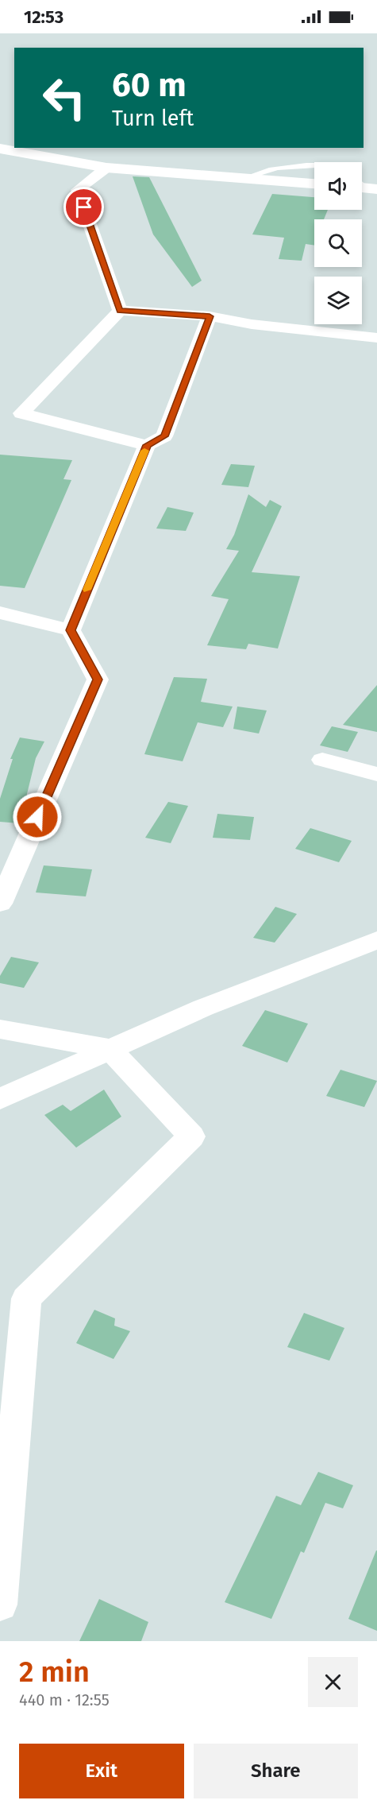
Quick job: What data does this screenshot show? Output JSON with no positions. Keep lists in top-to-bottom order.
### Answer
{
  "page": {
    "status": "12:53",
    "turn": ["60 m", "Turn left"],
    "heading": ["2 min", "440 m · 12:55"],
    "buttons": ["Exit", "Share"]
  }
}
